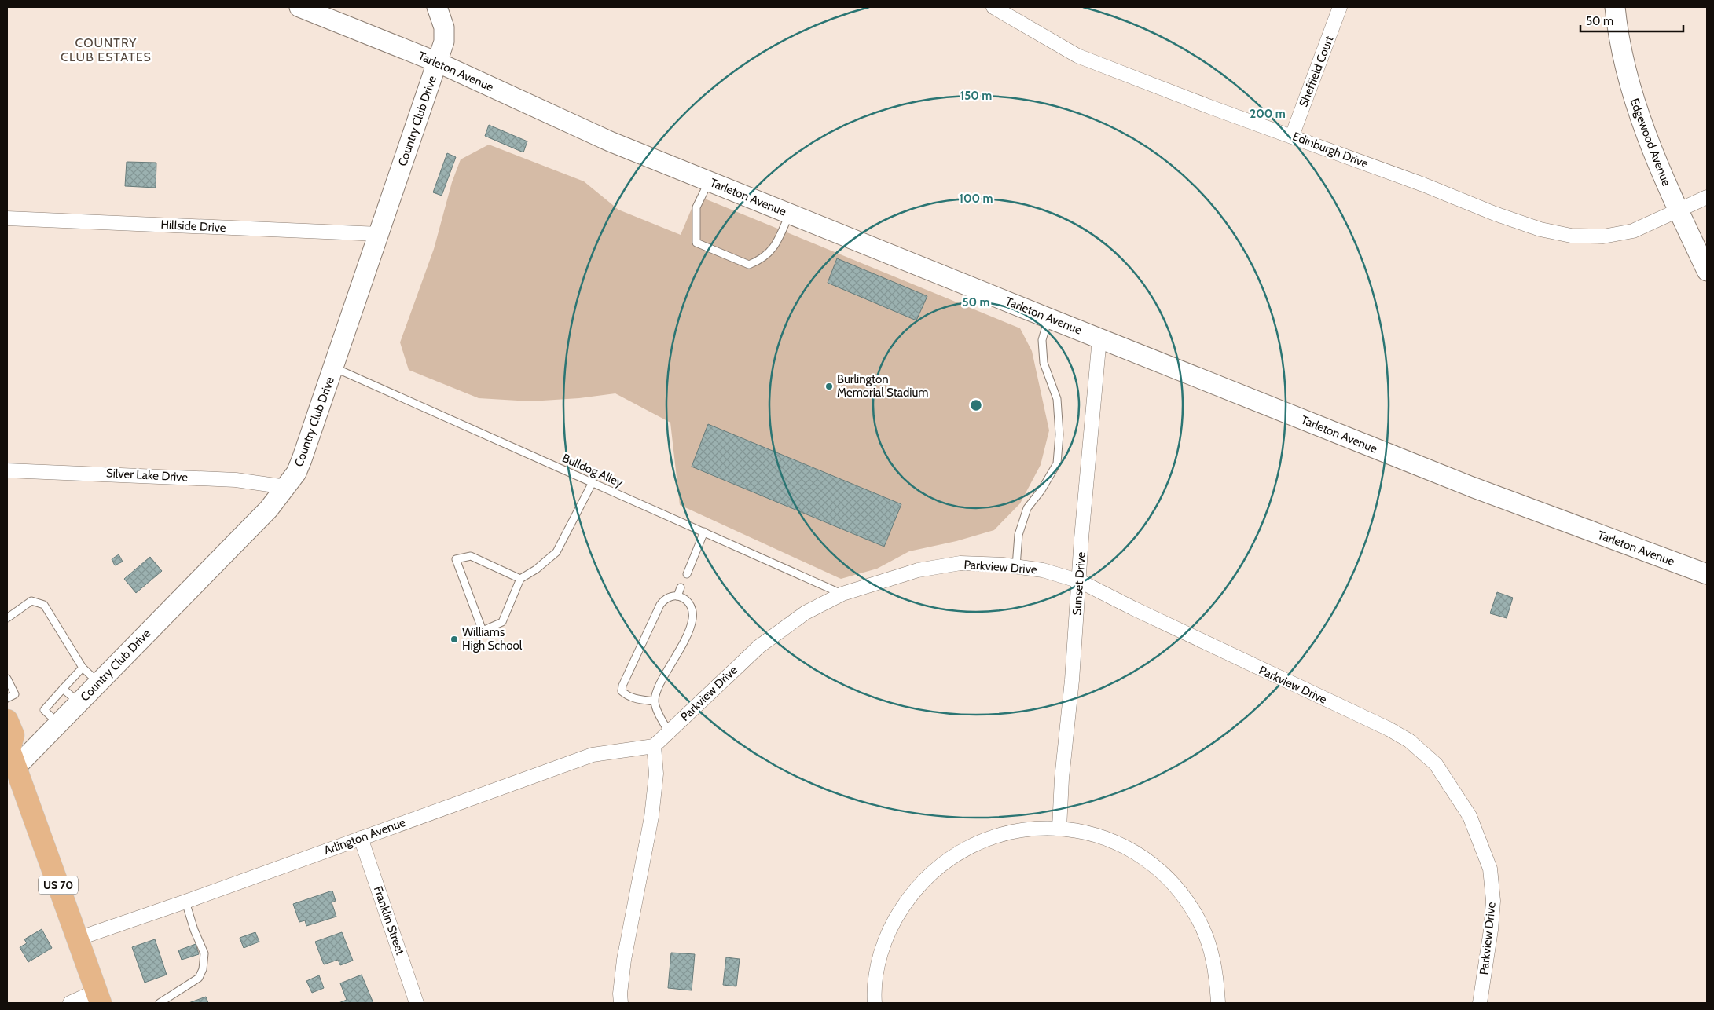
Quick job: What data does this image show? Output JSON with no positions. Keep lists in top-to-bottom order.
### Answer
{
  "streets": {
    "main road": ["US 70"],
    "street": [
      "Tarleton Avenue",
      "Sheffield Court",
      "Country Club Drive",
      "Edgewood Avenue",
      "Edinburgh Drive",
      "Hillside Drive",
      "Silver Lake Drive",
      "Parkview Drive",
      "Sunset Drive",
      "Arlington Avenue",
      "Franklin Street"
    ],
    "lane": ["Bulldog Alley"]
  },
  "crossings": [
    ["Tarleton Avenue", "Country Club Drive"],
    ["Tarleton Avenue", "Sunset Drive"],
    ["Sheffield Court", "Edinburgh Drive"],
    ["Country Club Drive", "Hillside Drive"],
    ["Country Club Drive", "Bulldog Alley"],
    ["Country Club Drive", "Silver Lake Drive"],
    ["Country Club Drive", "US 70"],
    ["Edgewood Avenue", "Edinburgh Drive"],
    ["Bulldog Alley", "Parkview Drive"],
    ["Parkview Drive", "Sunset Drive"],
    ["Parkview Drive", "Arlington Avenue"],
    ["Arlington Avenue", "US 70"],
    ["Arlington Avenue", "Franklin Street"]
  ],
  "districts": ["COUNTRY CLUB ESTATES"],
  "places": ["Burlington Memorial Stadium", "Williams High School"],
  "scale_bar": "50 m",
  "rings": [
    "150 m",
    "200 m",
    "100 m",
    "50 m"
  ]
}
